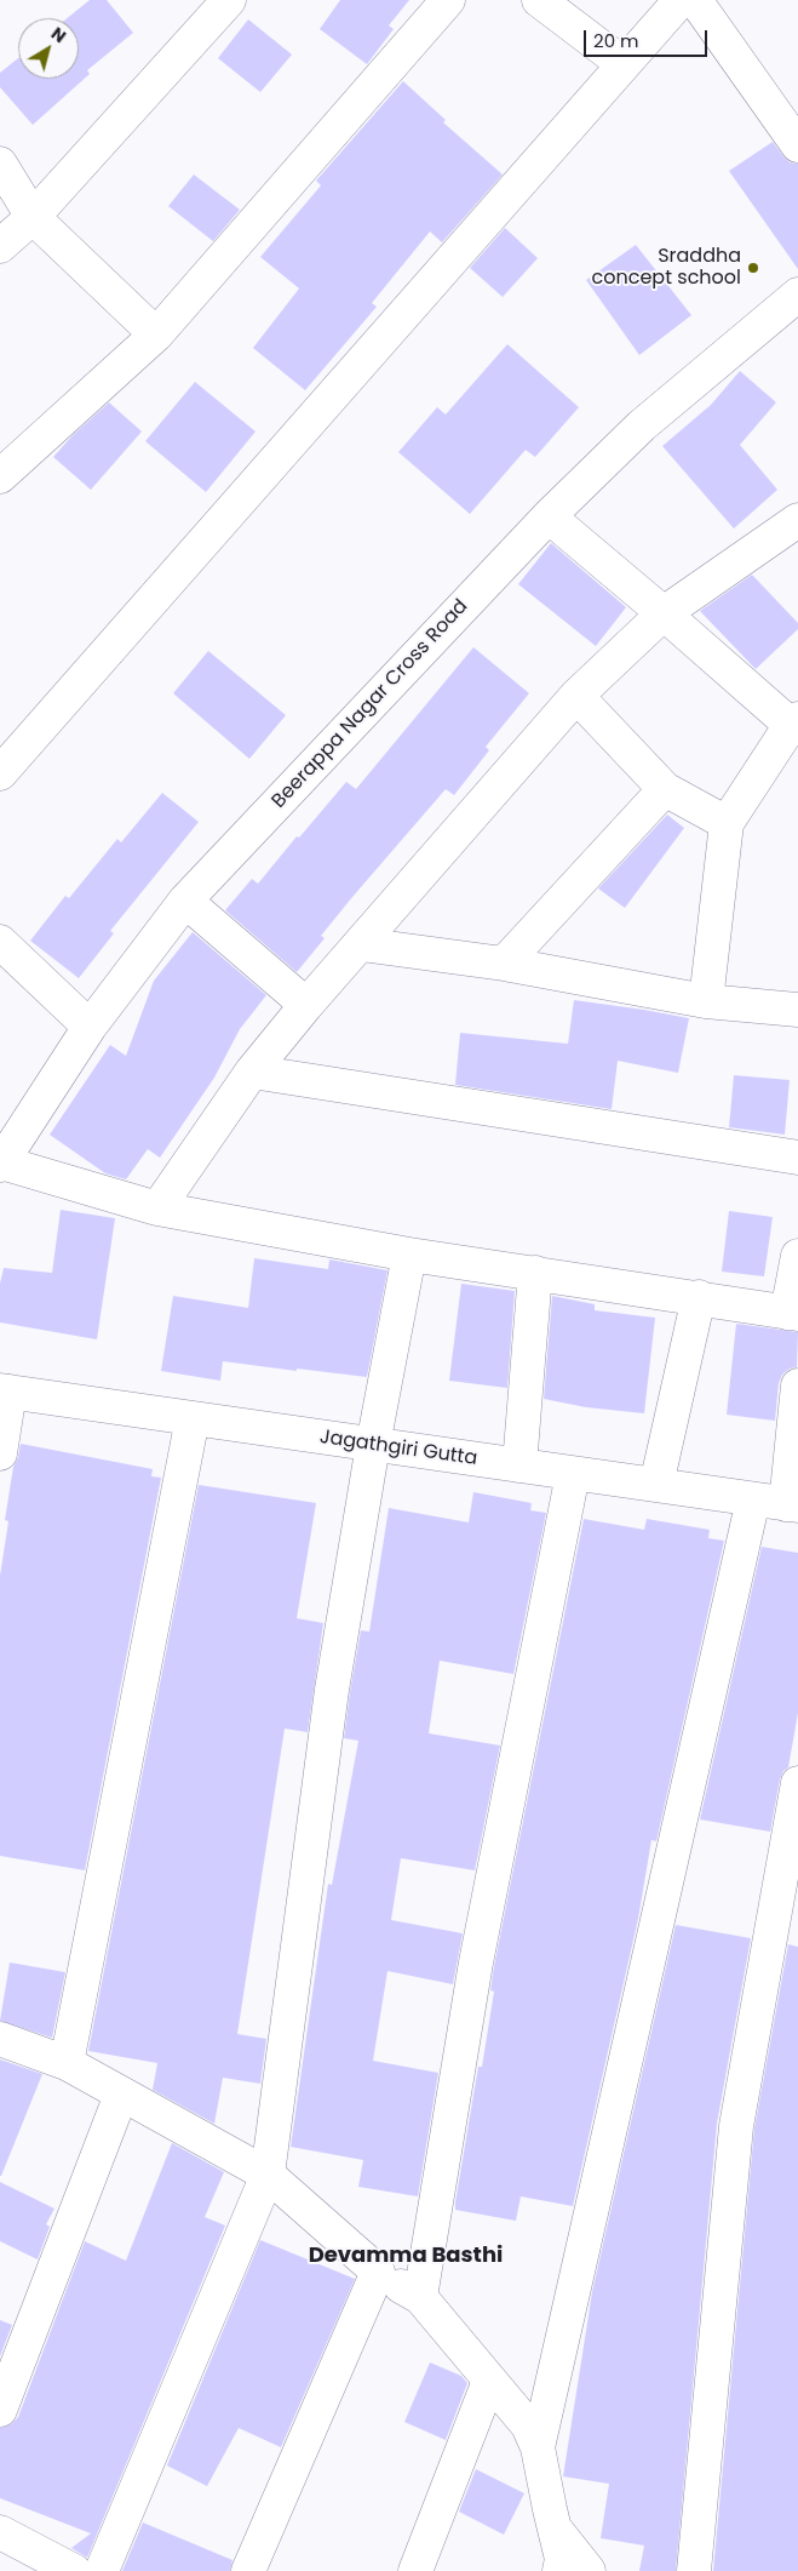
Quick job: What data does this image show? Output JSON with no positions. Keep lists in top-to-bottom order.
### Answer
{
  "streets": {
    "street": ["Beerappa Nagar Cross Road", "Jagathgiri Gutta"]
  },
  "districts": ["Devamma Basthi"],
  "places": ["Sraddha concept school"],
  "scale_bar": "20 m",
  "north": "top right"
}
